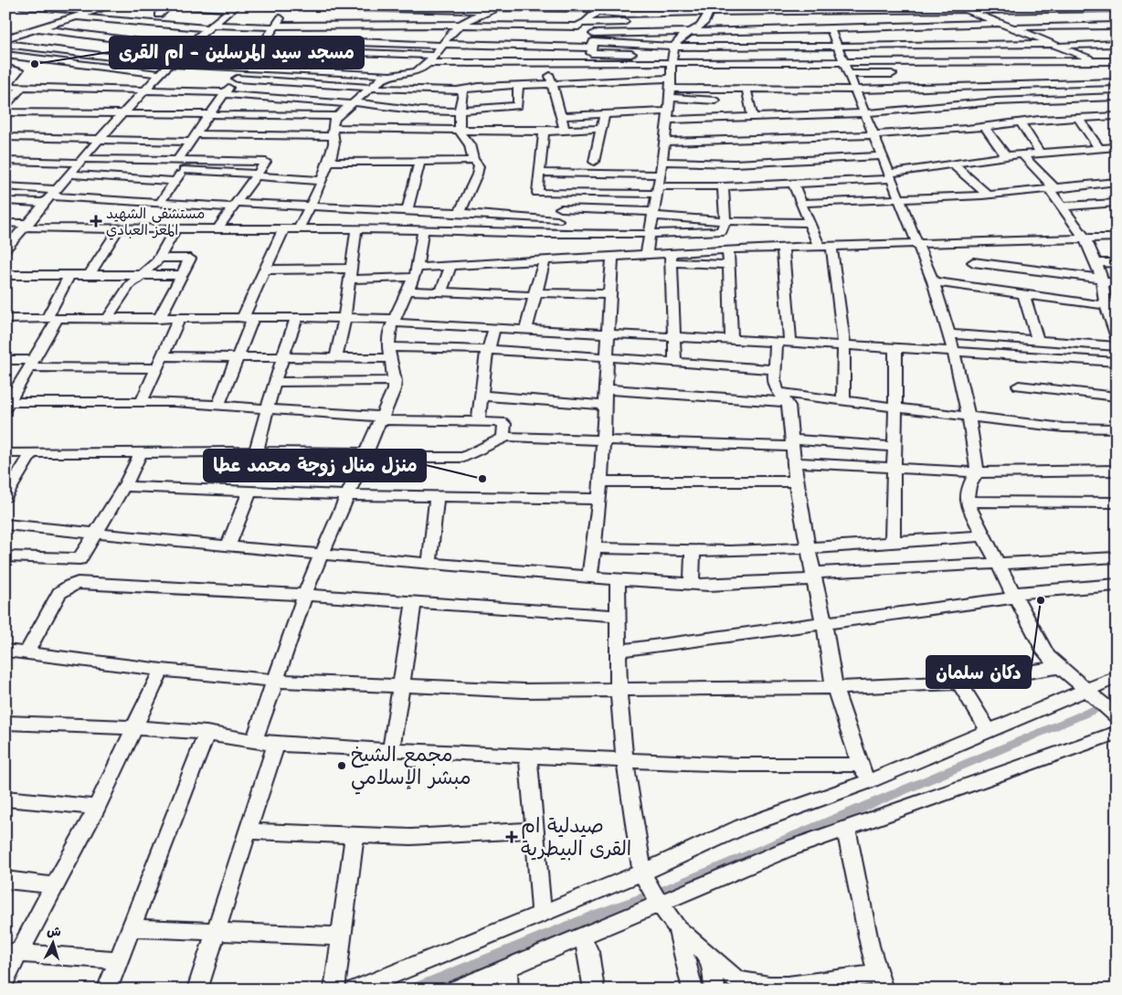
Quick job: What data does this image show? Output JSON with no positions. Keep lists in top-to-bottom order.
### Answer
{
  "places": {
    "other": [
      "مسجد سيد المرسلين - ام القرى",
      "منزل منال زوجة محمد عطا",
      "دكان سلمان",
      "مجمع الشيخ مبشر الإسلامي"
    ],
    "health": ["مستشفى الشهيد المعز العبادي", "صيدلية ام القرى البيطرية"]
  },
  "north": "top"
}
